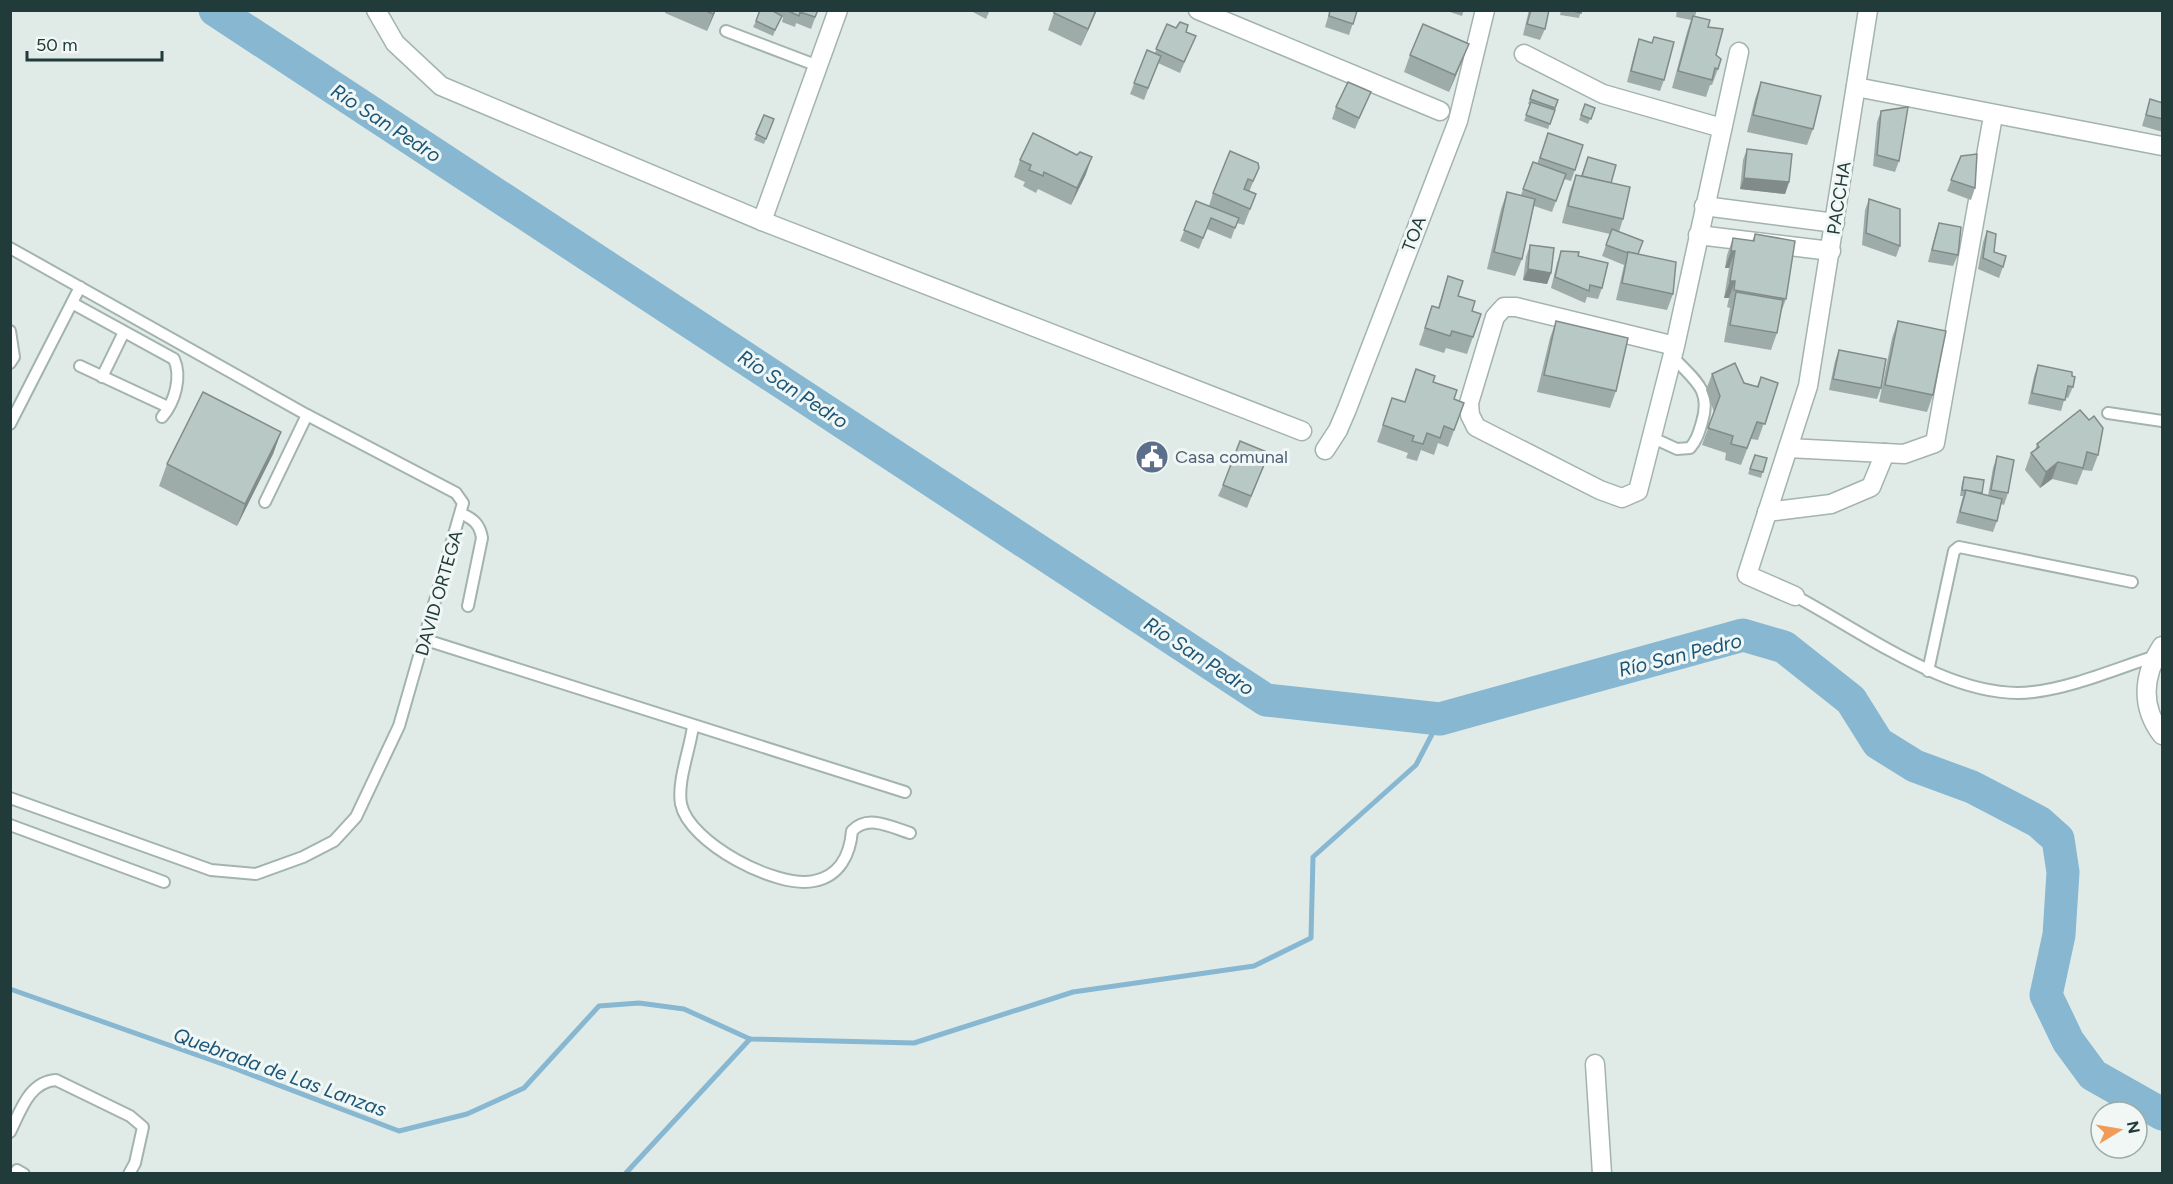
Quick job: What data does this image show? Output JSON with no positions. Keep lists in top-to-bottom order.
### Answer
{
  "streets": {
    "street": ["PACCHA", "TOA"],
    "lane": ["DAVID ORTEGA"]
  },
  "water": ["Río San Pedro", "Quebrada de Las Lanzas"],
  "places": {
    "public building": ["Casa comunal"]
  },
  "scale_bar": "50 m",
  "north": "right"
}
